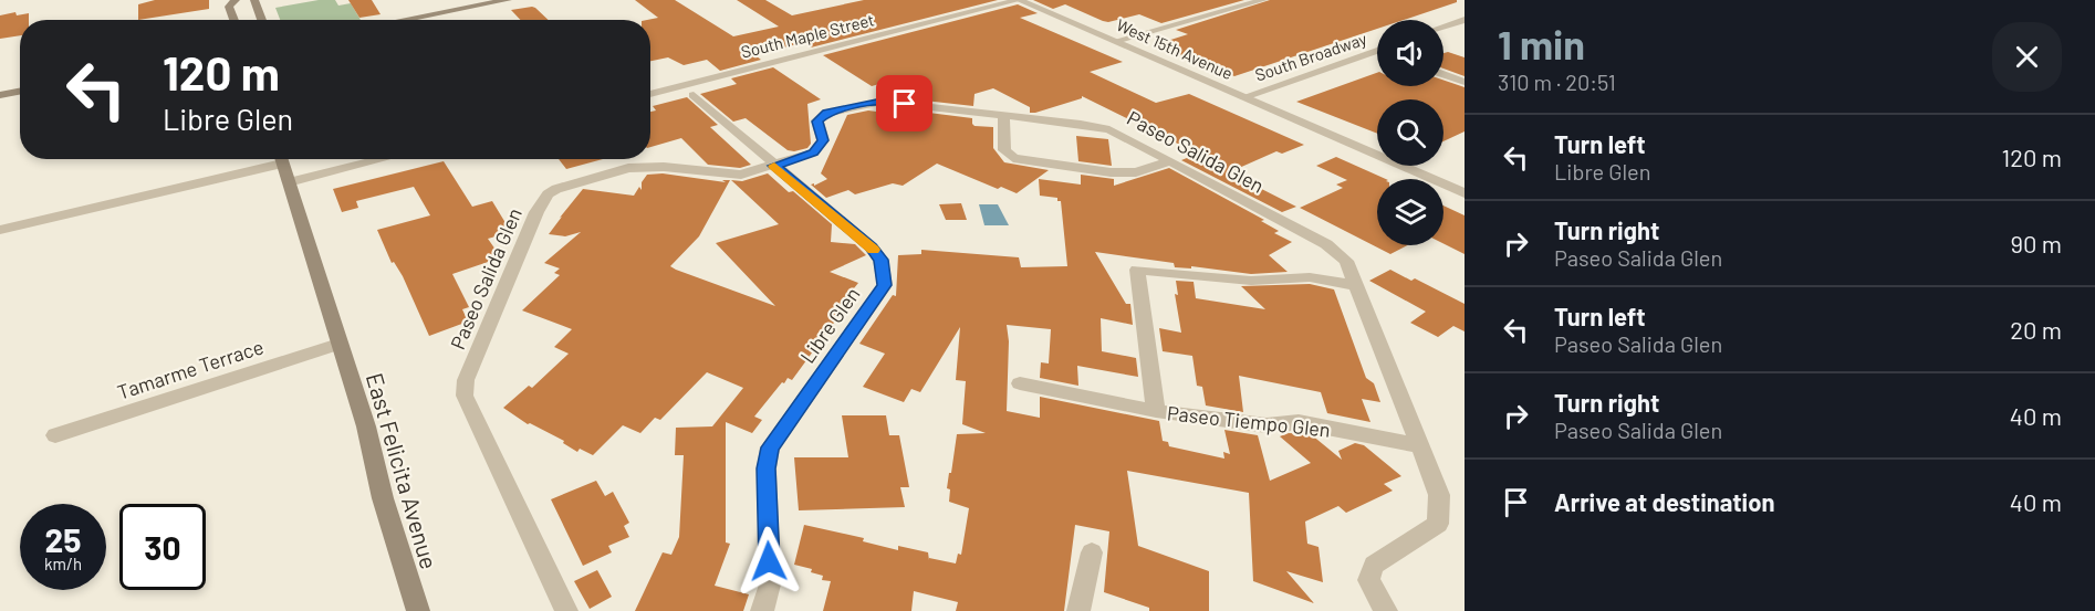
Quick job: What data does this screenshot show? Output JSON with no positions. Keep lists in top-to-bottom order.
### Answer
{
  "streets": {
    "main road": ["East Felicita Avenue"],
    "street": [
      "South Maple Street",
      "West 15th Avenue",
      "South Broadway",
      "Paseo Salida Glen",
      "Libre Glen",
      "Tamarme Terrace",
      "Paseo Tiempo Glen"
    ]
  },
  "crossings": [
    ["South Maple Street", "West 15th Avenue"],
    ["West 15th Avenue", "South Broadway"],
    ["Paseo Salida Glen", "Libre Glen"],
    ["Paseo Salida Glen", "Paseo Tiempo Glen"],
    ["Tamarme Terrace", "East Felicita Avenue"]
  ],
  "page": {
    "heading": ["1 min", "310 m · 20:51"],
    "turn": ["120 m", "Libre Glen"],
    "list": [
      {
        "name": "Turn left",
        "note": "Libre Glen",
        "value": "120 m"
      },
      {
        "name": "Turn right",
        "note": "Paseo Salida Glen",
        "value": "90 m"
      },
      {
        "name": "Turn left",
        "note": "Paseo Salida Glen",
        "value": "20 m"
      },
      {
        "name": "Turn right",
        "note": "Paseo Salida Glen",
        "value": "40 m"
      },
      {
        "name": "Arrive at destination",
        "value": "40 m"
      }
    ],
    "speed": "25 km/h",
    "limit": "30"
  }
}
